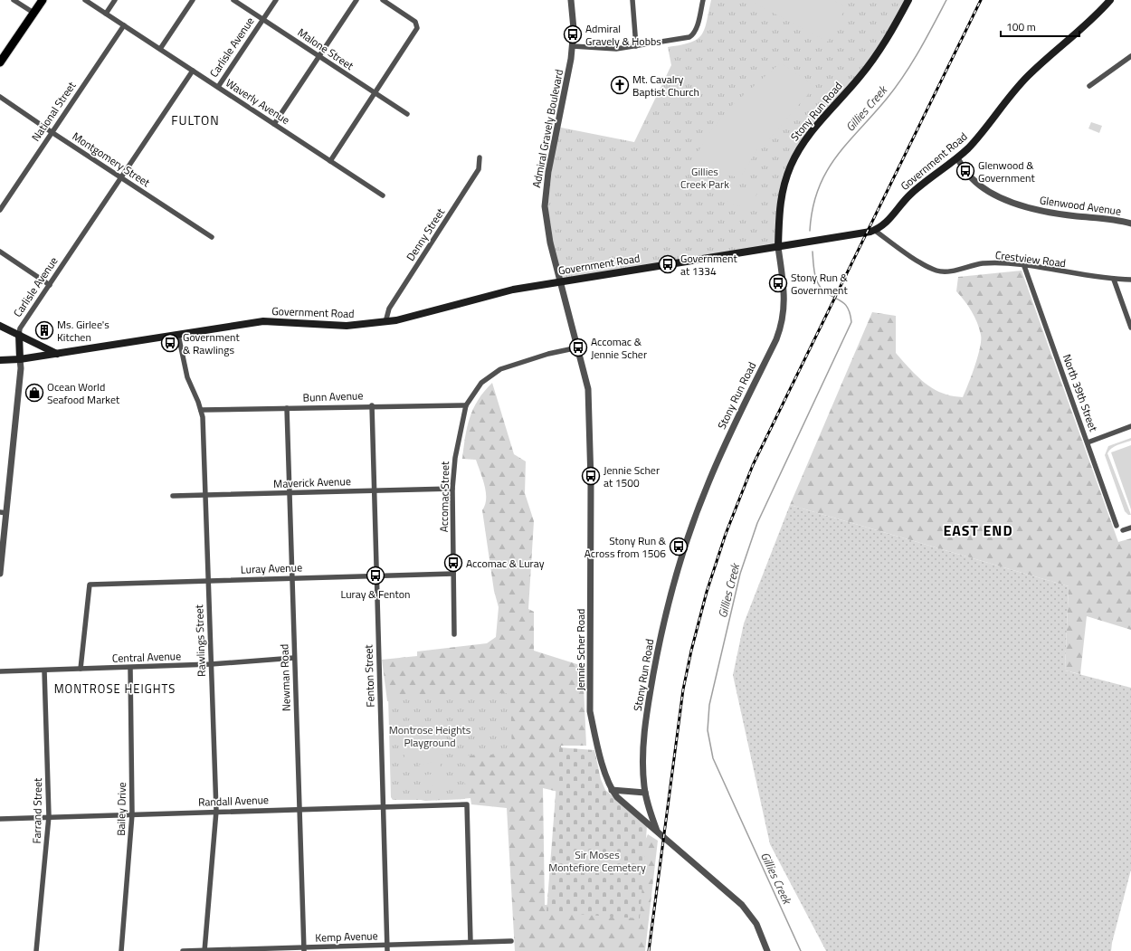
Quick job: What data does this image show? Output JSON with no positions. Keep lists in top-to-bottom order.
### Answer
{
  "streets": {
    "main road": ["Carlisle Avenue", "Stony Run Road", "Government Road"],
    "street": [
      "Malone Street",
      "Waverly Avenue",
      "National Street",
      "Admiral Gravely Boulevard",
      "Montgomery Street",
      "Glenwood Avenue",
      "Denny Street",
      "Crestview Road",
      "North 39th Street",
      "Bunn Avenue",
      "Maverick Avenue",
      "Accomac Street",
      "Luray Avenue",
      "Rawlings Street",
      "Jennie Scher Road",
      "Central Avenue",
      "Fenton Street",
      "Newman Road",
      "Randall Avenue",
      "Bailey Drive",
      "Farrand Street",
      "Kemp Avenue"
    ]
  },
  "crossings": [
    ["Carlisle Avenue", "Malone Street"],
    ["Carlisle Avenue", "Waverly Avenue"],
    ["Carlisle Avenue", "Montgomery Street"],
    ["Carlisle Avenue", "Government Road"],
    ["Waverly Avenue", "National Street"],
    ["National Street", "Montgomery Street"],
    ["Stony Run Road", "Government Road"],
    ["Stony Run Road", "Jennie Scher Road"],
    ["Admiral Gravely Boulevard", "Government Road"],
    ["Admiral Gravely Boulevard", "Jennie Scher Road"],
    ["Government Road", "Glenwood Avenue"],
    ["Government Road", "Denny Street"],
    ["Government Road", "Crestview Road"],
    ["Government Road", "Rawlings Street"],
    ["Government Road", "Jennie Scher Road"],
    ["Crestview Road", "North 39th Street"],
    ["Bunn Avenue", "Accomac Street"],
    ["Bunn Avenue", "Rawlings Street"],
    ["Bunn Avenue", "Fenton Street"],
    ["Bunn Avenue", "Newman Road"],
    ["Maverick Avenue", "Accomac Street"],
    ["Maverick Avenue", "Rawlings Street"],
    ["Maverick Avenue", "Fenton Street"],
    ["Maverick Avenue", "Newman Road"],
    ["Accomac Street", "Luray Avenue"],
    ["Accomac Street", "Jennie Scher Road"],
    ["Luray Avenue", "Rawlings Street"],
    ["Luray Avenue", "Central Avenue"],
    ["Luray Avenue", "Fenton Street"],
    ["Luray Avenue", "Newman Road"],
    ["Rawlings Street", "Central Avenue"],
    ["Rawlings Street", "Randall Avenue"],
    ["Rawlings Street", "Kemp Avenue"],
    ["Central Avenue", "Newman Road"],
    ["Central Avenue", "Bailey Drive"],
    ["Central Avenue", "Farrand Street"],
    ["Fenton Street", "Randall Avenue"],
    ["Fenton Street", "Kemp Avenue"],
    ["Newman Road", "Randall Avenue"],
    ["Newman Road", "Kemp Avenue"],
    ["Randall Avenue", "Bailey Drive"],
    ["Randall Avenue", "Farrand Street"],
    ["Randall Avenue", "Kemp Avenue"]
  ],
  "districts": ["FULTON", "EAST END", "MONTROSE HEIGHTS"],
  "water": ["Gillies Creek"],
  "parks": ["Gillies Creek Park", "Montrose Heights Playground", "Sir Moses Montefiore Cemetery"],
  "places": {
    "bus stop": [
      "Admiral Gravely & Hobbs",
      "Glenwood & Government",
      "Government at 1334",
      "Stony Run & Government",
      "Government & Rawlings",
      "Accomac & Jennie Scher",
      "Jennie Scher at 1500",
      "Stony Run & Across from 1506",
      "Accomac & Luray",
      "Luray & Fenton"
    ],
    "church": ["Mt. Cavalry Baptist Church"],
    "building": ["Ms. Girlee's Kitchen"],
    "shop": ["Ocean World Seafood Market"]
  },
  "scale_bar": "100 m"
}
